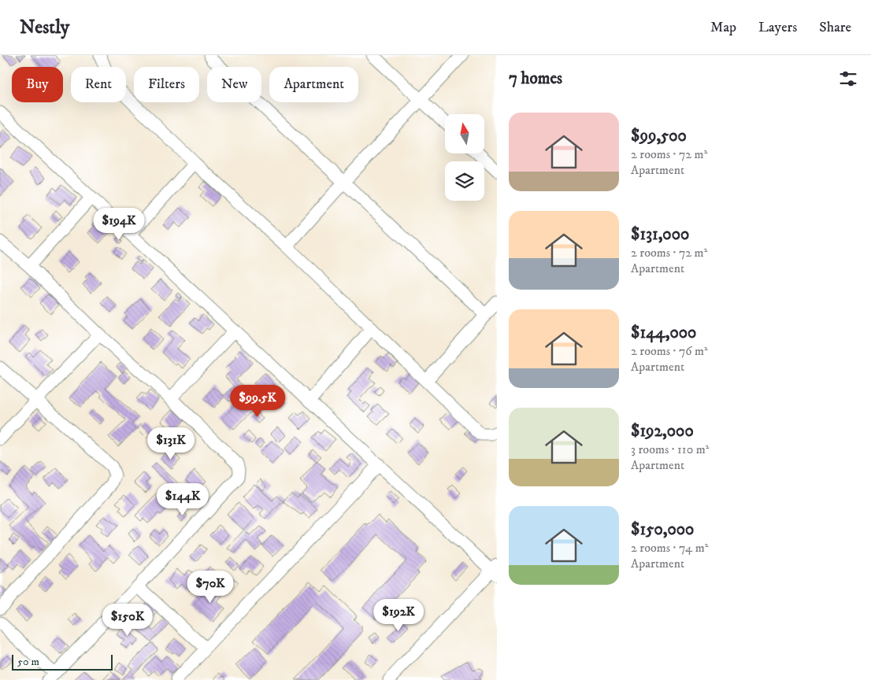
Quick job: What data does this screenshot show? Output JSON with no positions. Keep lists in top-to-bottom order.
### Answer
{
  "scale_bar": "50 m",
  "north": "top",
  "page": {
    "header": "Nestly",
    "nav": ["Map", "Layers", "Share"],
    "heading": "7 homes",
    "chip": [
      "Buy",
      "Rent",
      "Filters",
      "New",
      "Apartment"
    ],
    "list": [
      {
        "name": "$99,500",
        "note": "2 rooms · 72 m² · Apartment"
      },
      {
        "name": "$131,000",
        "note": "2 rooms · 72 m² · Apartment"
      },
      {
        "name": "$144,000",
        "note": "2 rooms · 76 m² · Apartment"
      },
      {
        "name": "$192,000",
        "note": "3 rooms · 110 m² · Apartment"
      },
      {
        "name": "$150,000",
        "note": "2 rooms · 74 m² · Apartment"
      }
    ],
    "price": [
      "$194K",
      "$99.5K",
      "$131K",
      "$144K",
      "$70K",
      "$192K",
      "$150K"
    ],
    "scale": "50 m"
  }
}
